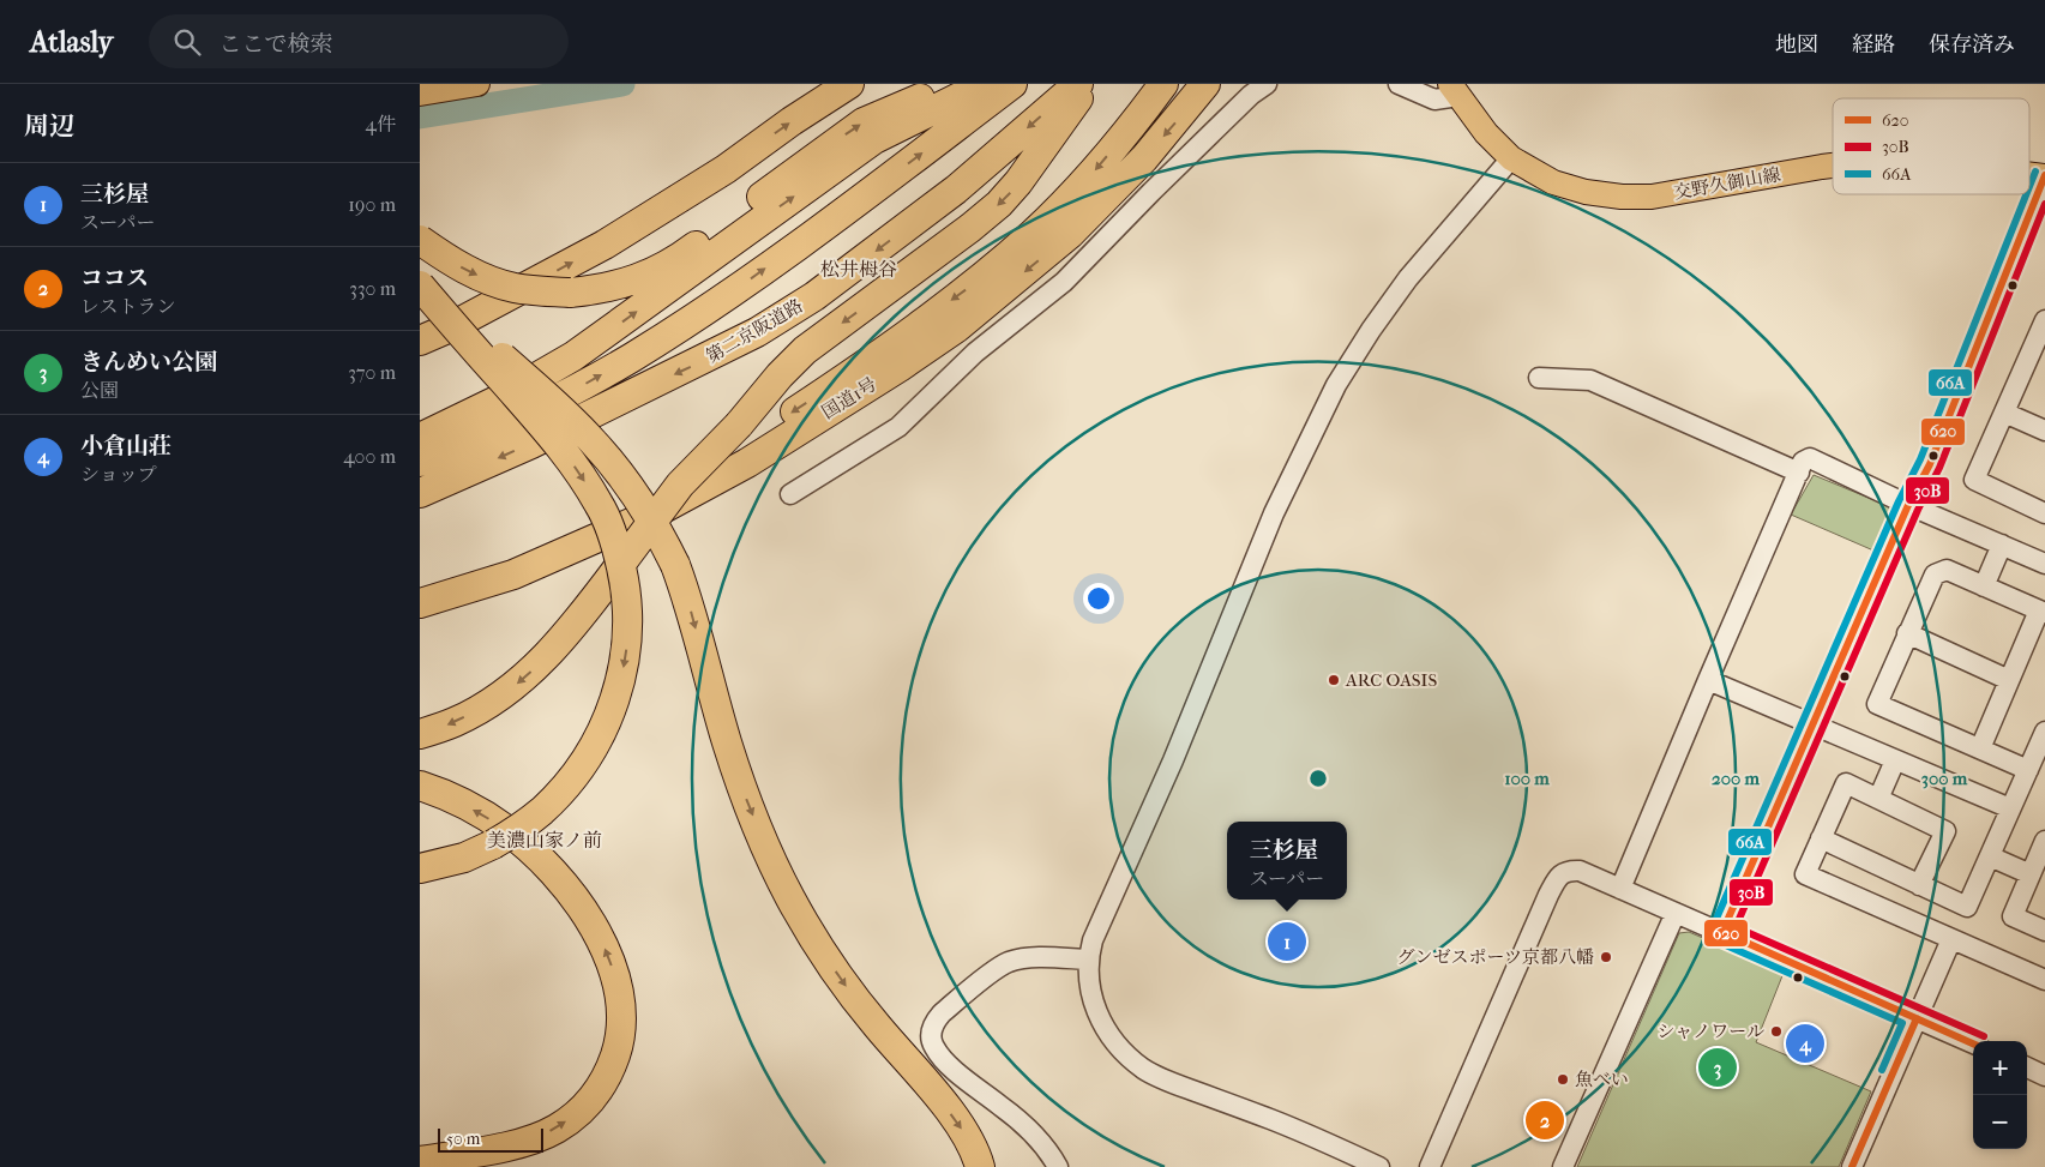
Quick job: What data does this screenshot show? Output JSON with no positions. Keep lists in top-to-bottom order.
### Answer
{
  "streets": {
    "highway": ["第二京阪道路", "国道1号"],
    "main road": ["交野久御山線"]
  },
  "districts": ["松井栂谷", "美濃山家ノ前"],
  "places": [
    "ARC OASIS",
    "グンゼスポーツ京都八幡",
    "シャノワール",
    "魚べい"
  ],
  "lines": ["transit line 66A", "transit line 620", "transit line 30B"],
  "legend": ["620", "30B", "66A"],
  "scale_bar": "50 m",
  "page": {
    "header": "Atlasly",
    "search": "ここで検索",
    "nav": ["地図", "経路", "保存済み"],
    "heading": ["周辺", "4件"],
    "list": [
      {
        "mark": "1",
        "name": "三杉屋",
        "note": "スーパー",
        "value": "190 m"
      },
      {
        "mark": "2",
        "name": "ココス",
        "note": "レストラン",
        "value": "330 m"
      },
      {
        "mark": "3",
        "name": "きんめい公園",
        "note": "公園",
        "value": "370 m"
      },
      {
        "mark": "4",
        "name": "小倉山荘",
        "note": "ショップ",
        "value": "400 m"
      }
    ],
    "popup": ["三杉屋", "スーパー"],
    "pins": [
      "1",
      "4",
      "3",
      "2"
    ],
    "map_buttons": ["+", "−"],
    "scale": "50 m"
  },
  "rings": ["100 m", "200 m", "300 m"]
}
